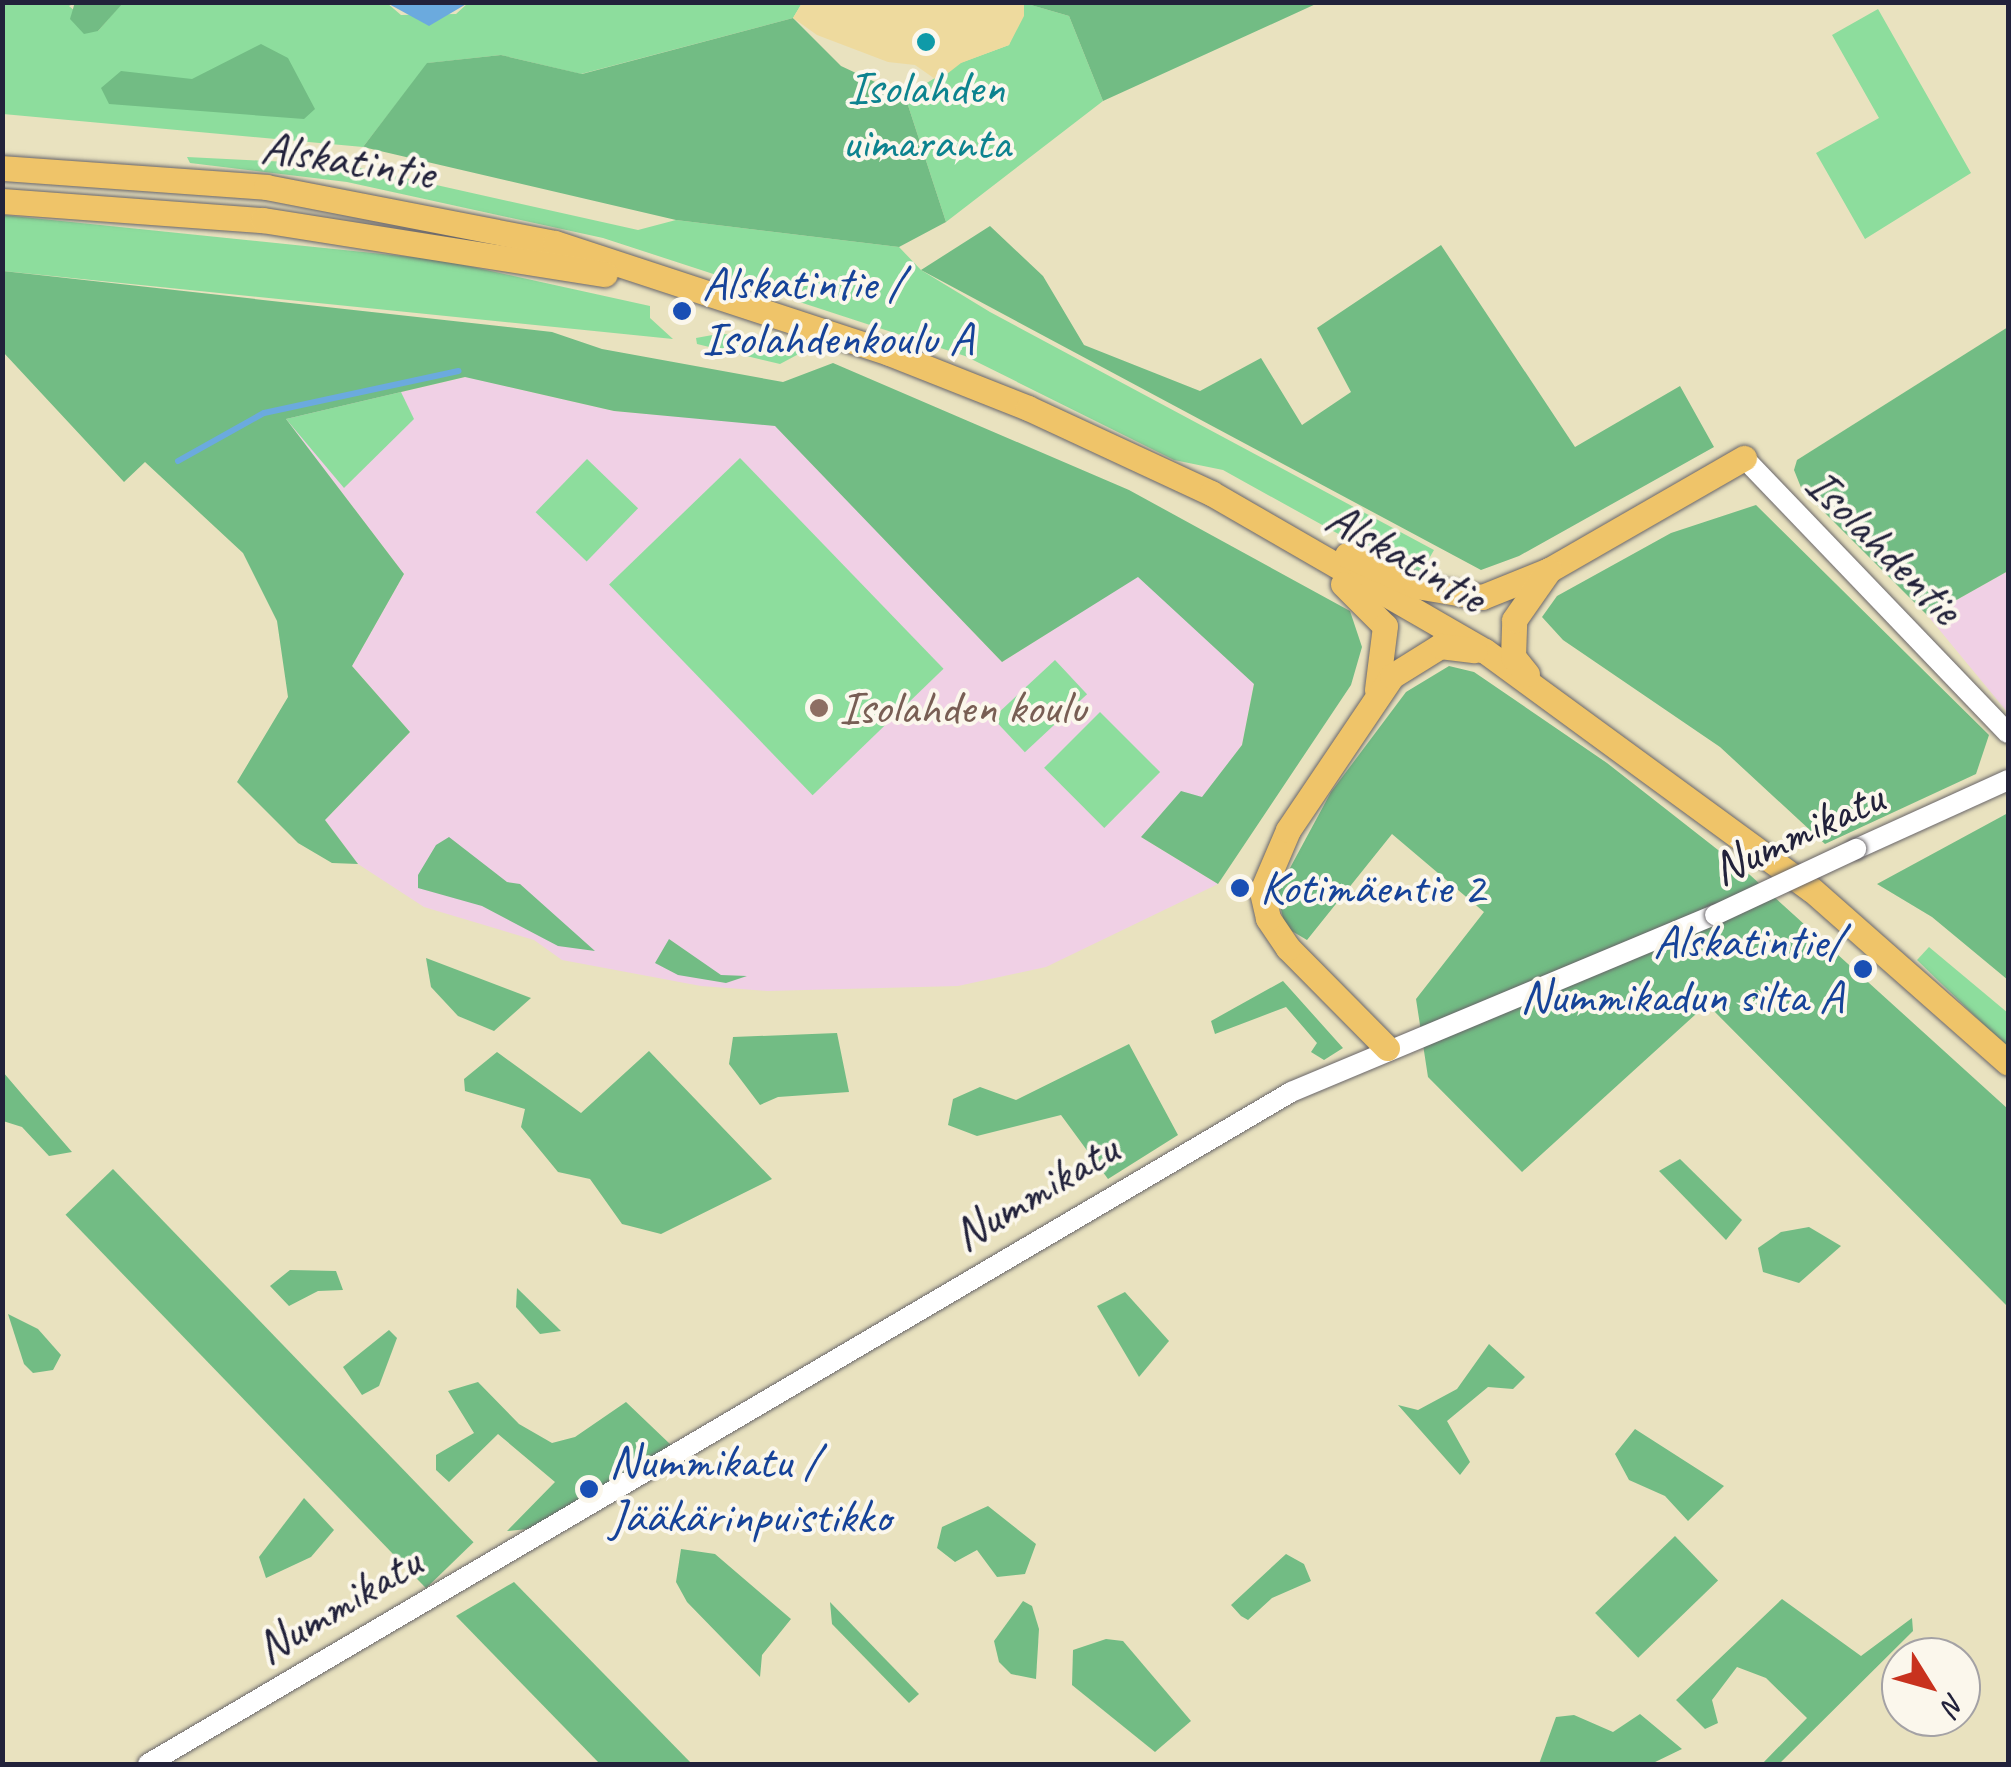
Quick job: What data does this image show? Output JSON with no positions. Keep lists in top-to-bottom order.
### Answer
{
  "streets": {
    "main road": ["Alskatintie"],
    "street": ["Isolahdentie", "Nummikatu"]
  },
  "places": [
    "Isolahden uimaranta",
    "Alskatintie / Isolahdenkoulu A",
    "Isolahden koulu",
    "Kotimäentie 2",
    "Alskatintie/ Nummikadun silta A",
    "Nummikatu / Jääkärinpuistikko"
  ],
  "north": "bottom right"
}
